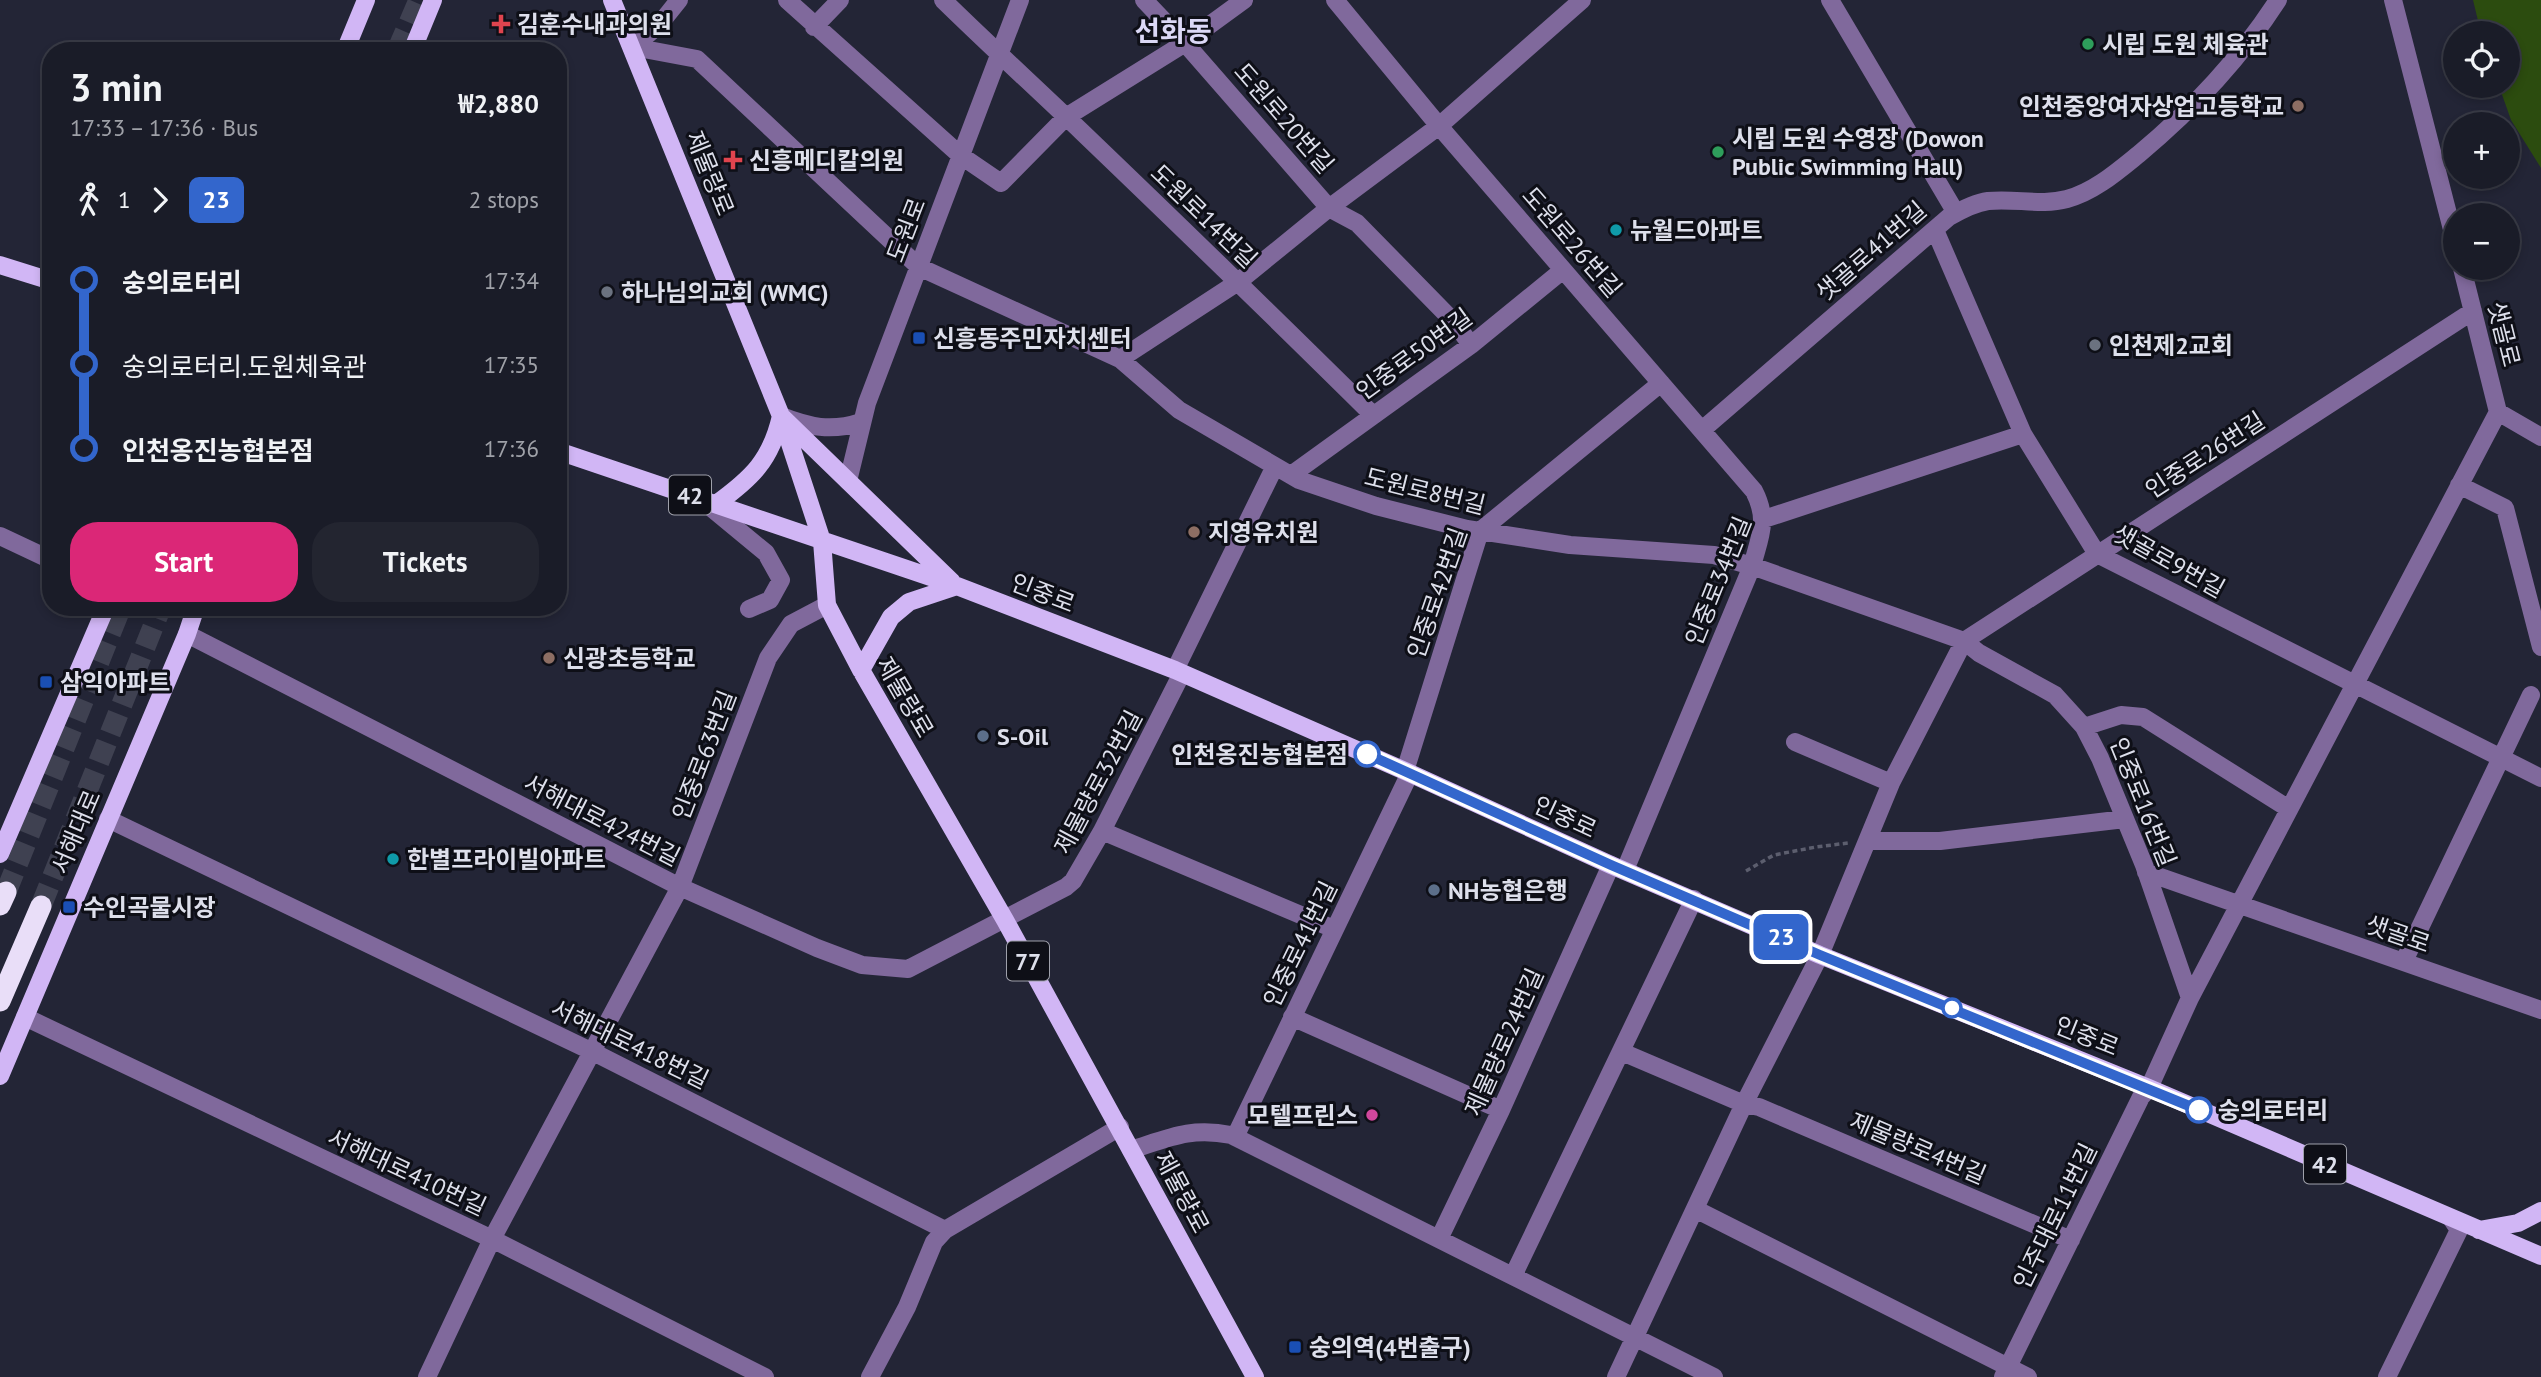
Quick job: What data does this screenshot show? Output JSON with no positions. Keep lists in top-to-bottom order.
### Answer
{
  "streets": {
    "main road": [
      "제물량로",
      "42",
      "인중로",
      "서해대로",
      "77"
    ],
    "street": [
      "도원로20번길",
      "도원로14번길",
      "도원로",
      "도원로26번길",
      "샛골로41번길",
      "샛골로",
      "인중로50번길",
      "인중로26번길",
      "도원로8번길",
      "샛골로9번길",
      "인중로34번길",
      "인중로42번길",
      "인중로63번길",
      "제물량로32번길",
      "인중로16번길",
      "서해대로424번길",
      "인중로41번길",
      "제물량로24번길",
      "서해대로418번길",
      "제물량로4번길",
      "서해대로410번길",
      "인주대로11번길"
    ]
  },
  "crossings": [
    ["도원로20번길", "인중로50번길"],
    ["제물량로", "도원로8번길"],
    ["제물량로", "인중로"],
    ["제물량로", "인중로63번길"],
    ["제물량로", "제물량로32번길"],
    ["제물량로", "서해대로424번길"],
    ["도원로14번길", "도원로"],
    ["도원로14번길", "인중로50번길"],
    ["도원로", "도원로8번길"],
    ["도원로26번길", "샛골로41번길"],
    ["도원로26번길", "인중로50번길"],
    ["도원로26번길", "인중로34번길"],
    ["도원로26번길", "인중로42번길"],
    ["샛골로41번길", "샛골로9번길"],
    ["샛골로", "인중로26번길"],
    ["샛골로", "인중로16번길"],
    ["인중로50번길", "도원로8번길"],
    ["인중로50번길", "인중로"],
    ["인중로50번길", "제물량로32번길"],
    ["인중로26번길", "도원로8번길"],
    ["인중로26번길", "샛골로9번길"],
    ["인중로26번길", "인중로"],
    ["도원로8번길", "인중로34번길"],
    ["도원로8번길", "인중로42번길"],
    ["샛골로9번길", "인중로34번길"],
    ["인중로34번길", "인중로"],
    ["인중로34번길", "제물량로24번길"],
    ["인중로", "인중로42번길"],
    ["인중로", "제물량로32번길"],
    ["인중로", "인중로41번길"],
    ["인중로", "제물량로24번길"],
    ["인중로", "인주대로11번길"],
    ["인중로42번길", "인중로41번길"],
    ["인중로63번길", "서해대로424번길"],
    ["인중로63번길", "서해대로418번길"],
    ["인중로63번길", "서해대로410번길"],
    ["제물량로32번길", "서해대로424번길"],
    ["서해대로424번길", "서해대로"],
    ["서해대로", "서해대로418번길"],
    ["서해대로", "서해대로410번길"],
    ["제물량로4번길", "인주대로11번길"]
  ],
  "districts": ["선화동"],
  "places": {
    "health": ["김훈수내과의원", "신흥메디칼의원"],
    "other": [
      "시립 도원 체육관",
      "인천중앙여자상업고등학교",
      "시립 도원 수영장 (Dowon Public Swimming Hall)",
      "뉴월드아파트",
      "하나님의교회 (WMC)",
      "인천제2교회",
      "지영유치원",
      "신광초등학교",
      "S-Oil",
      "인천옹진농협본점",
      "한별프라이빌아파트",
      "NH농협은행",
      "숭의로터리",
      "모텔프린스"
    ],
    "transit": [
      "신흥동주민자치센터",
      "삼익아파트",
      "수인곡물시장",
      "숭의역(4번출구)"
    ]
  },
  "lines": ["bus line 23"],
  "page": {
    "on_map": "23",
    "map_buttons": ["+", "−"],
    "heading": ["3 min", "17:33 – 17:36 · Bus", "₩2,880"],
    "legs": ["1", "23", "2 stops"],
    "list": [
      {
        "name": "숭의로터리",
        "value": "17:34"
      },
      {
        "name": "숭의로터리.도원체육관",
        "value": "17:35"
      },
      {
        "name": "인천옹진농협본점",
        "value": "17:36"
      }
    ],
    "buttons": ["Start", "Tickets"]
  }
}
